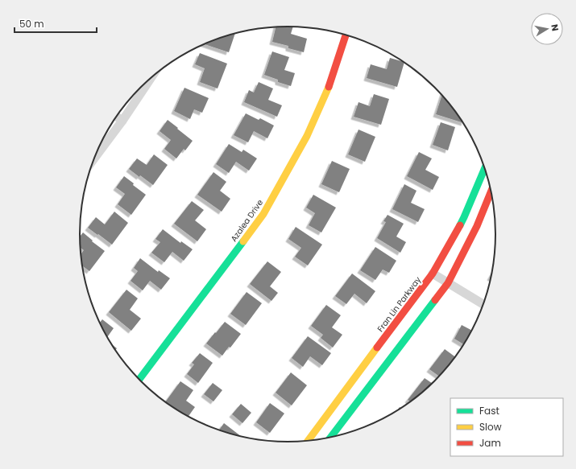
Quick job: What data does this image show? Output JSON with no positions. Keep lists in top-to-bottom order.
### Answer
{
  "streets": {
    "street": ["Azalea Drive", "Fran Lin Parkway"]
  },
  "legend": ["Fast", "Slow", "Jam"],
  "scale_bar": "50 m",
  "north": "right"
}
